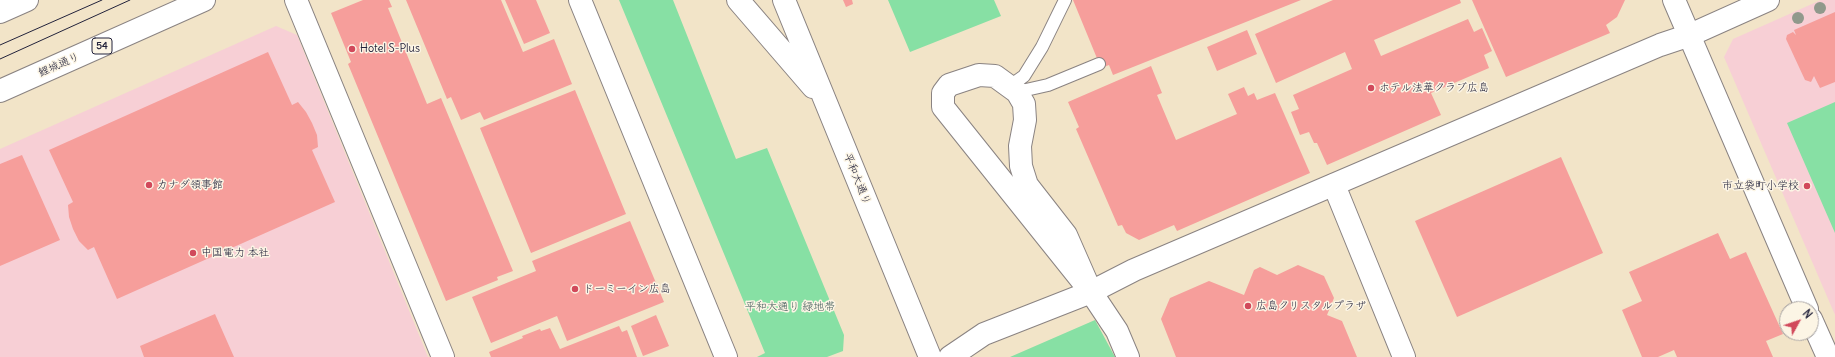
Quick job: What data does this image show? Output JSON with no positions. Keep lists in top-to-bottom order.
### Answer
{
  "streets": {
    "main road": ["54", "鯉城通り", "平和大通り"]
  },
  "parks": ["平和大通り 緑地帯"],
  "places": [
    "Hotel S-Plus",
    "ホテル法華クラブ広島",
    "カナダ領事館",
    "市立袋町小学校",
    "中国電力 本社",
    "ドーミーイン広島",
    "広島クリスタルプラザ"
  ],
  "north": "top right"
}
